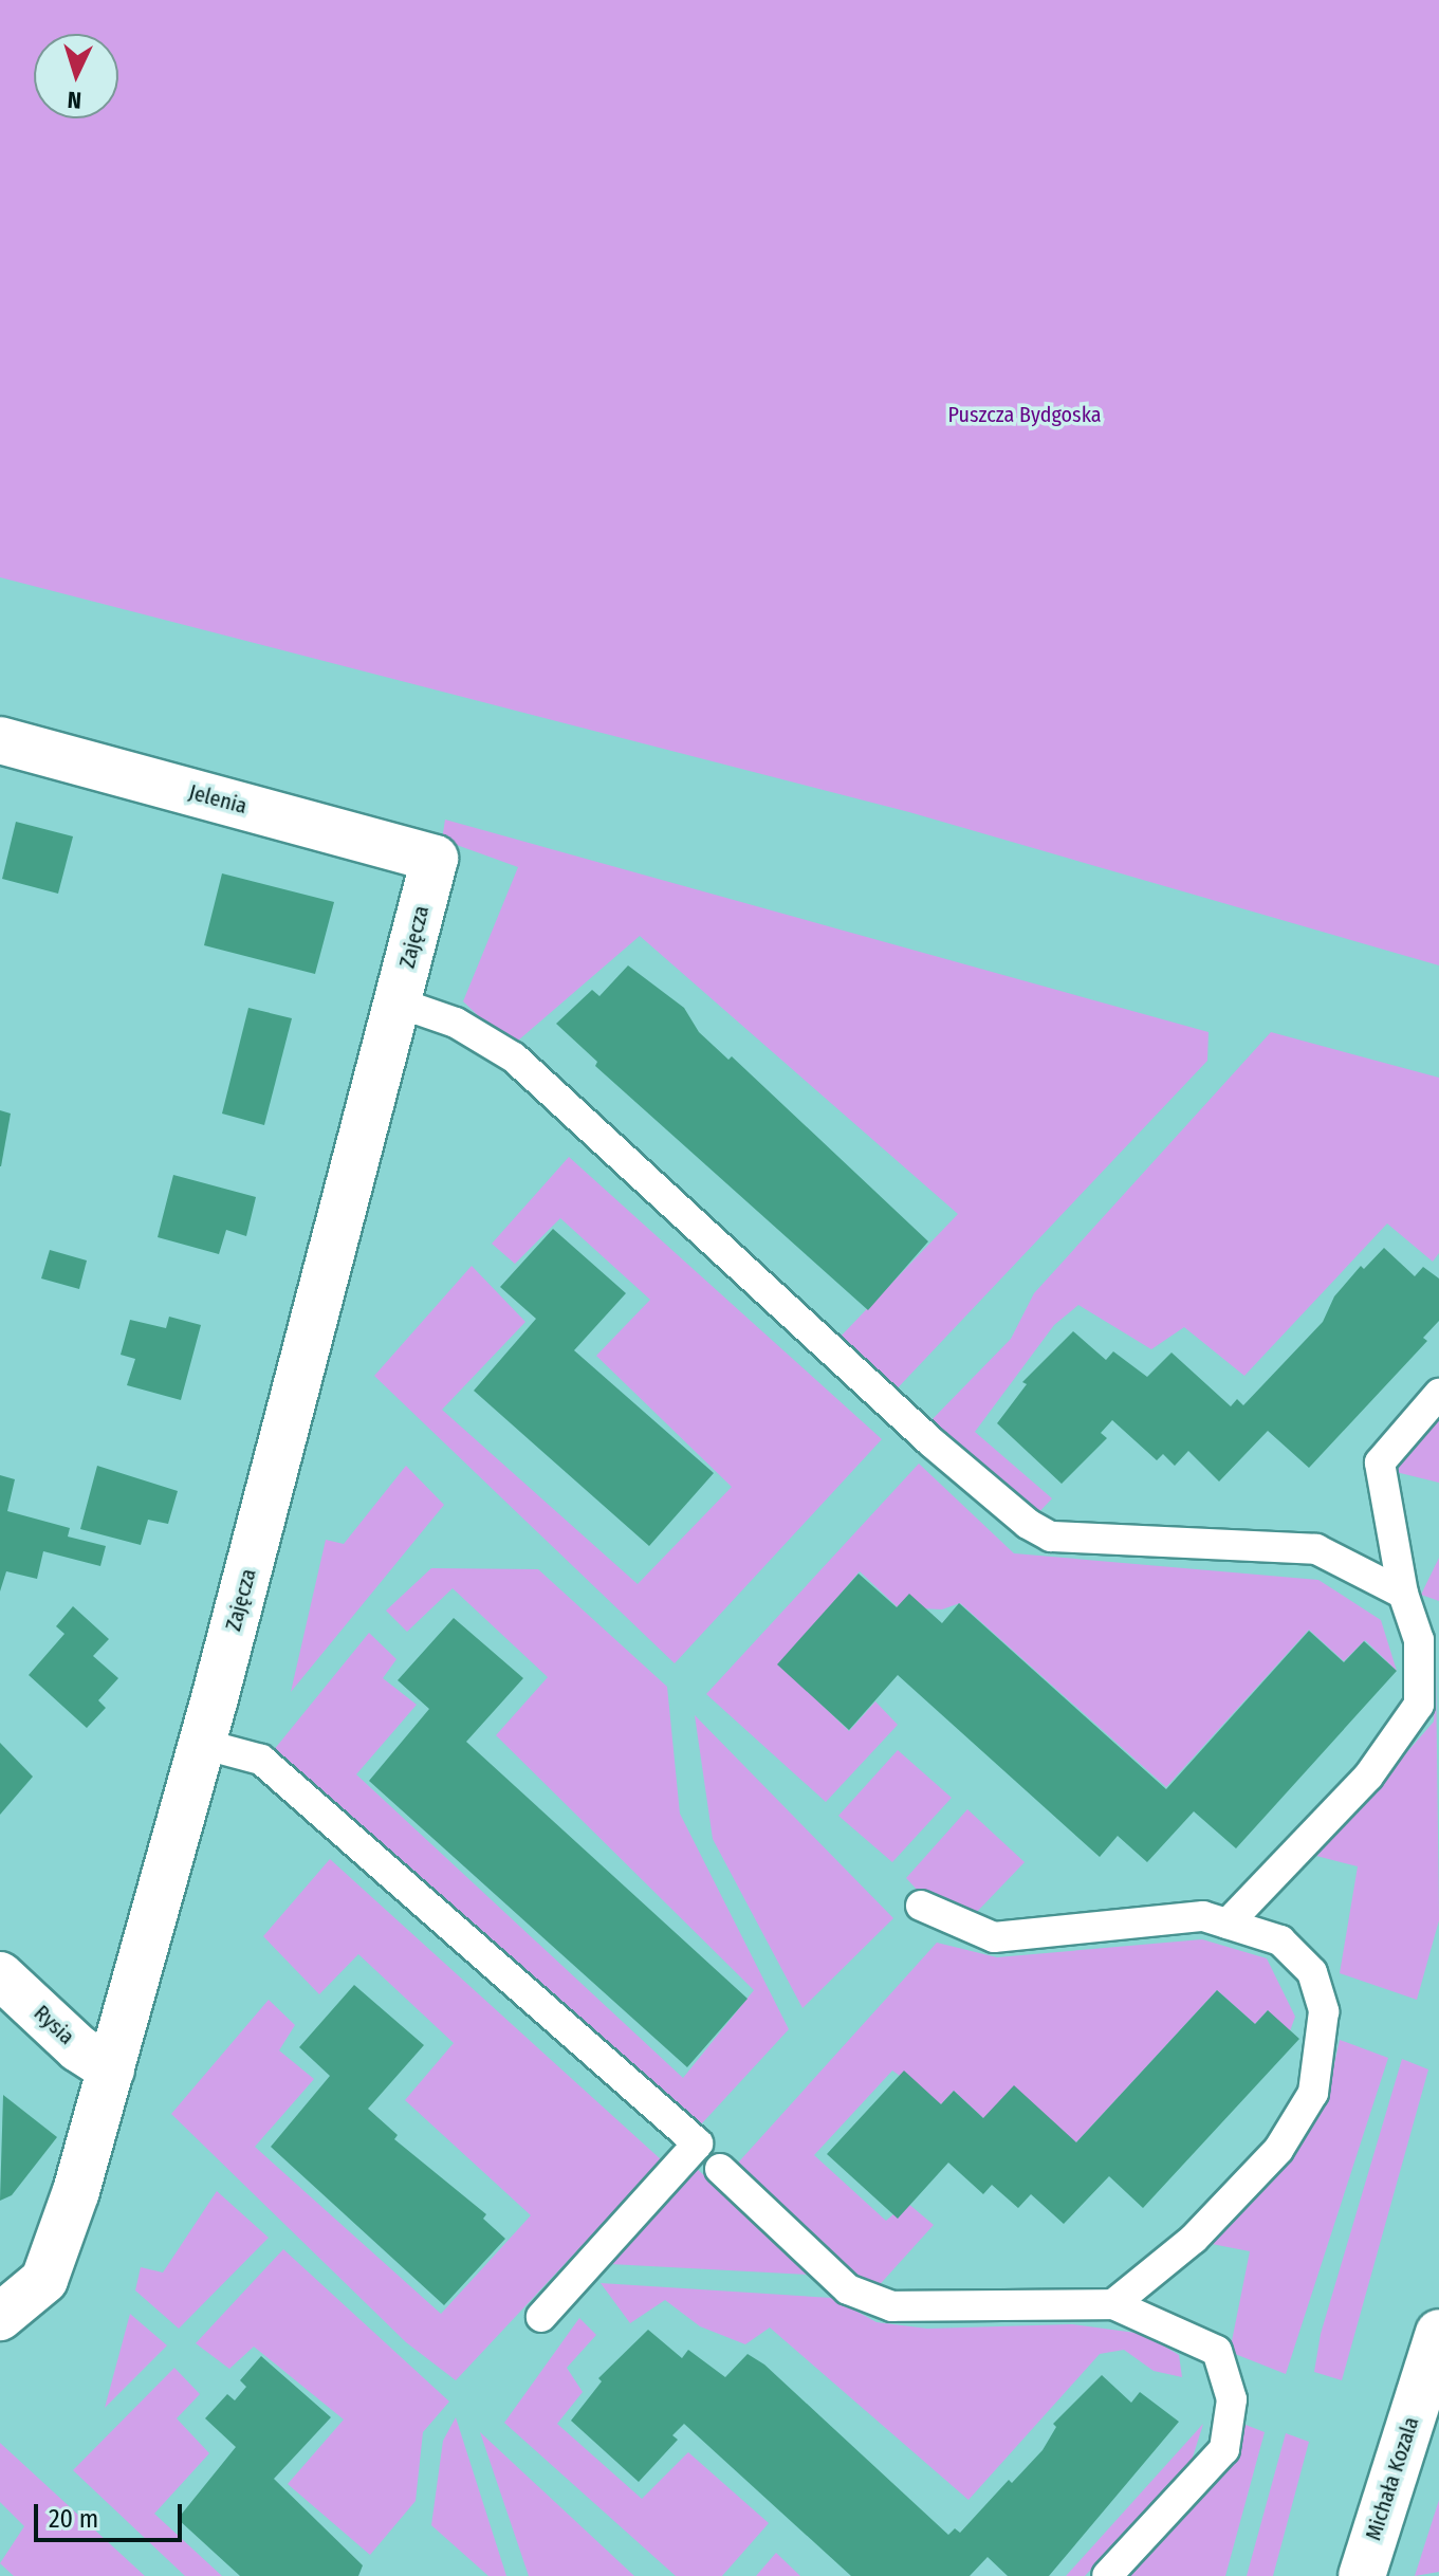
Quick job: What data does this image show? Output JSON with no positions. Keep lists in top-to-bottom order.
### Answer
{
  "streets": {
    "street": [
      "Jelenia",
      "Zajęcza",
      "Rysia",
      "Michała Kozala"
    ]
  },
  "crossings": [
    ["Jelenia", "Zajęcza"],
    ["Zajęcza", "Rysia"]
  ],
  "parks": ["Puszcza Bydgoska"],
  "scale_bar": "20 m",
  "north": "bottom"
}
